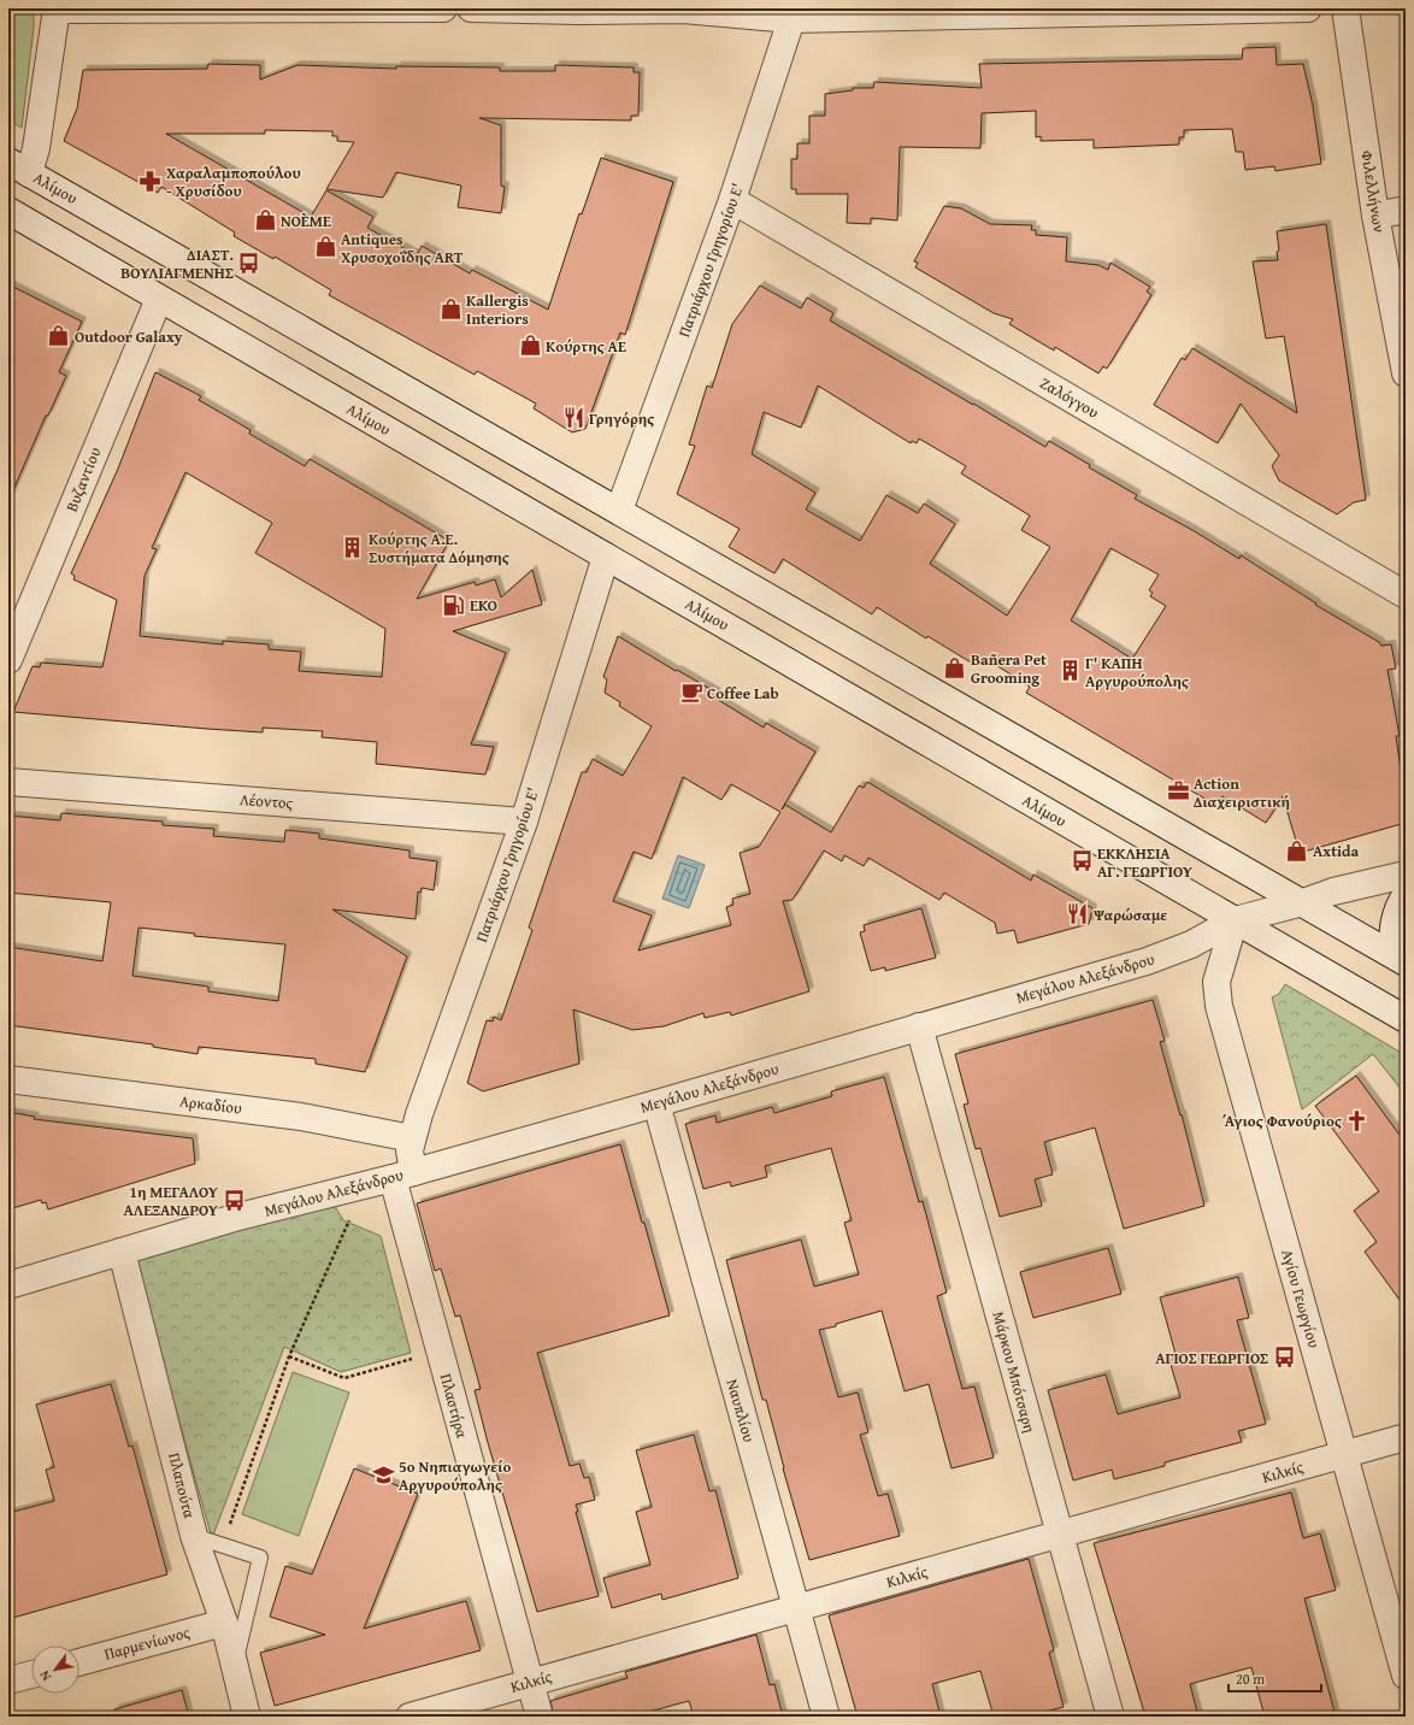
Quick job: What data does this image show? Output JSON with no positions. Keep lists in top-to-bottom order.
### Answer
{
  "streets": {
    "street": [
      "Αλίμου",
      "Φιλελλήνων",
      "Πατριάρχου Γρηγορίου Ε'",
      "Ζαλόγγου",
      "Βυζαντίου",
      "Λέοντος",
      "Μεγάλου Αλεξάνδρου",
      "Αρκαδίου",
      "Αγίου Γεωργίου",
      "Μάρκου Μπότσαρη",
      "Πλαστήρα",
      "Ναυπλίου",
      "Κιλκίς",
      "Πλαπούτα",
      "Παρμενίωνος"
    ]
  },
  "crossings": [
    ["Αλίμου", "Πατριάρχου Γρηγορίου Ε'"],
    ["Αλίμου", "Βυζαντίου"],
    ["Αλίμου", "Μεγάλου Αλεξάνδρου"],
    ["Αλίμου", "Αγίου Γεωργίου"],
    ["Πατριάρχου Γρηγορίου Ε'", "Ζαλόγγου"],
    ["Πατριάρχου Γρηγορίου Ε'", "Λέοντος"],
    ["Πατριάρχου Γρηγορίου Ε'", "Μεγάλου Αλεξάνδρου"],
    ["Πατριάρχου Γρηγορίου Ε'", "Αρκαδίου"],
    ["Πατριάρχου Γρηγορίου Ε'", "Πλαστήρα"],
    ["Μεγάλου Αλεξάνδρου", "Αγίου Γεωργίου"],
    ["Μεγάλου Αλεξάνδρου", "Μάρκου Μπότσαρη"],
    ["Μεγάλου Αλεξάνδρου", "Πλαστήρα"],
    ["Μεγάλου Αλεξάνδρου", "Ναυπλίου"],
    ["Μεγάλου Αλεξάνδρου", "Πλαπούτα"],
    ["Αγίου Γεωργίου", "Κιλκίς"],
    ["Μάρκου Μπότσαρη", "Κιλκίς"],
    ["Πλαστήρα", "Κιλκίς"],
    ["Ναυπλίου", "Κιλκίς"],
    ["Πλαπούτα", "Παρμενίωνος"]
  ],
  "places": {
    "pharmacy": ["Χαραλαμποπούλου - Χρυσίδου"],
    "shop": [
      "NOÈME",
      "Antiques Χρυσοχοΐδης ART",
      "Kallergis Interiors",
      "Outdoor Galaxy",
      "Κούρτης ΑΕ",
      "Bañera Pet Grooming",
      "Axtida"
    ],
    "bus stop": [
      "ΔΙΑΣΤ. ΒΟΥΛΙΑΓΜΕΝΗΣ",
      "ΕΚΚΛΗΣΙΑ ΑΓ. ΓΕΩΡΓΙΟΥ",
      "1η ΜΕΓΑΛΟΥ ΑΛΕΞΑΝΔΡΟΥ",
      "ΑΓΙΟΣ ΓΕΩΡΓΙΟΣ"
    ],
    "restaurant": ["Γρηγόρης", "Ψαρώσαμε"],
    "building": ["Κούρτης Α.Ε. Συστήματα Δόμησης", "Γ' ΚΑΠΗ Αργυρούπολης"],
    "fuel station": ["EKO"],
    "cafe": ["Coffee Lab"],
    "office": ["Action Διαχειριστική"],
    "church": ["Άγιος Φανούριος"],
    "school or university": ["5ο Νηπιαγωγείο Αργυρούπολης"]
  },
  "scale_bar": "20 m",
  "north": "bottom left"
}
